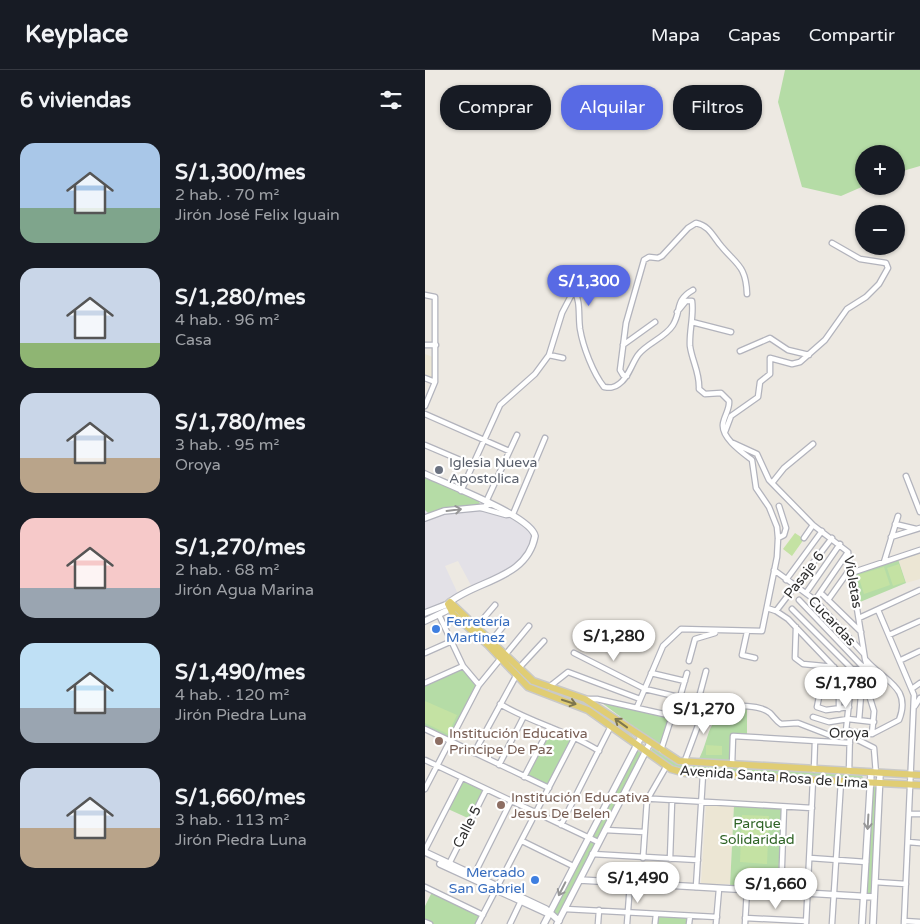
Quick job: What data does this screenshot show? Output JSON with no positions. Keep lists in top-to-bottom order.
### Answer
{
  "streets": {
    "main road": ["Avenida Santa Rosa de Lima"],
    "street": [
      "Pasaje 6",
      "Violetas",
      "Cucardas",
      "Oroya",
      "Calle 5"
    ]
  },
  "crossings": [
    ["Pasaje 6", "Violetas"],
    ["Pasaje 6", "Cucardas"],
    ["Violetas", "Cucardas"],
    ["Violetas", "Oroya"],
    ["Cucardas", "Oroya"]
  ],
  "parks": ["Parque Solidaridad"],
  "places": [
    "Iglesia Nueva Apostolica",
    "Ferretería Martinez",
    "Institución Educativa Principe De Paz",
    "Institución Educativa Jesus De Belen",
    "Mercado San Gabriel"
  ],
  "page": {
    "header": "Keyplace",
    "nav": ["Mapa", "Capas", "Compartir"],
    "heading": "6 viviendas",
    "chip": ["Comprar", "Alquilar", "Filtros"],
    "list": [
      {
        "name": "S/1,300/mes",
        "note": "2 hab. · 70 m² · Jirón José Felix Iguain"
      },
      {
        "name": "S/1,280/mes",
        "note": "4 hab. · 96 m² · Casa"
      },
      {
        "name": "S/1,780/mes",
        "note": "3 hab. · 95 m² · Oroya"
      },
      {
        "name": "S/1,270/mes",
        "note": "2 hab. · 68 m² · Jirón Agua Marina"
      },
      {
        "name": "S/1,490/mes",
        "note": "4 hab. · 120 m² · Jirón Piedra Luna"
      },
      {
        "name": "S/1,660/mes",
        "note": "3 hab. · 113 m² · Jirón Piedra Luna"
      }
    ],
    "map_buttons": ["+", "−"],
    "price": [
      "S/1,300",
      "S/1,280",
      "S/1,780",
      "S/1,270",
      "S/1,490",
      "S/1,660"
    ]
  }
}
